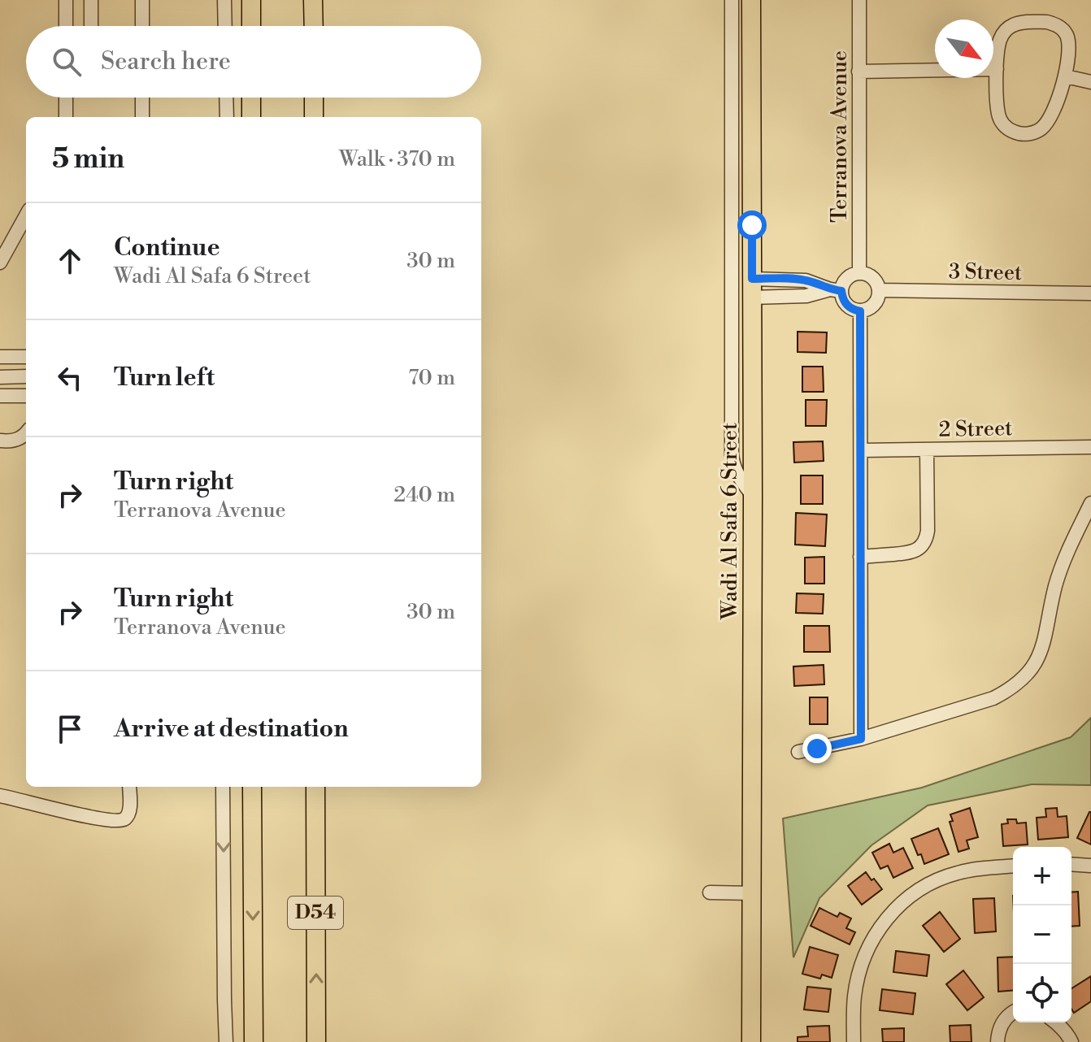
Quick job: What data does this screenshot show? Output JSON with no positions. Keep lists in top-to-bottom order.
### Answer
{
  "streets": {
    "main road": ["Wadi Al Safa 6 Street", "D54"],
    "street": ["Terranova Avenue", "3 Street", "2 Street"]
  },
  "crossings": [
    ["Terranova Avenue", "3 Street"]
  ],
  "north": "bottom right",
  "page": {
    "search": "Search here",
    "heading": ["5 min", "Walk · 370 m"],
    "list": [
      ["Continue", "Wadi Al Safa 6 Street", "30 m"],
      ["Turn left", "70 m"],
      ["Turn right", "Terranova Avenue", "240 m"],
      ["Turn right", "Terranova Avenue", "30 m"],
      "Arrive at destination"
    ],
    "map_buttons": ["+", "−"]
  }
}
